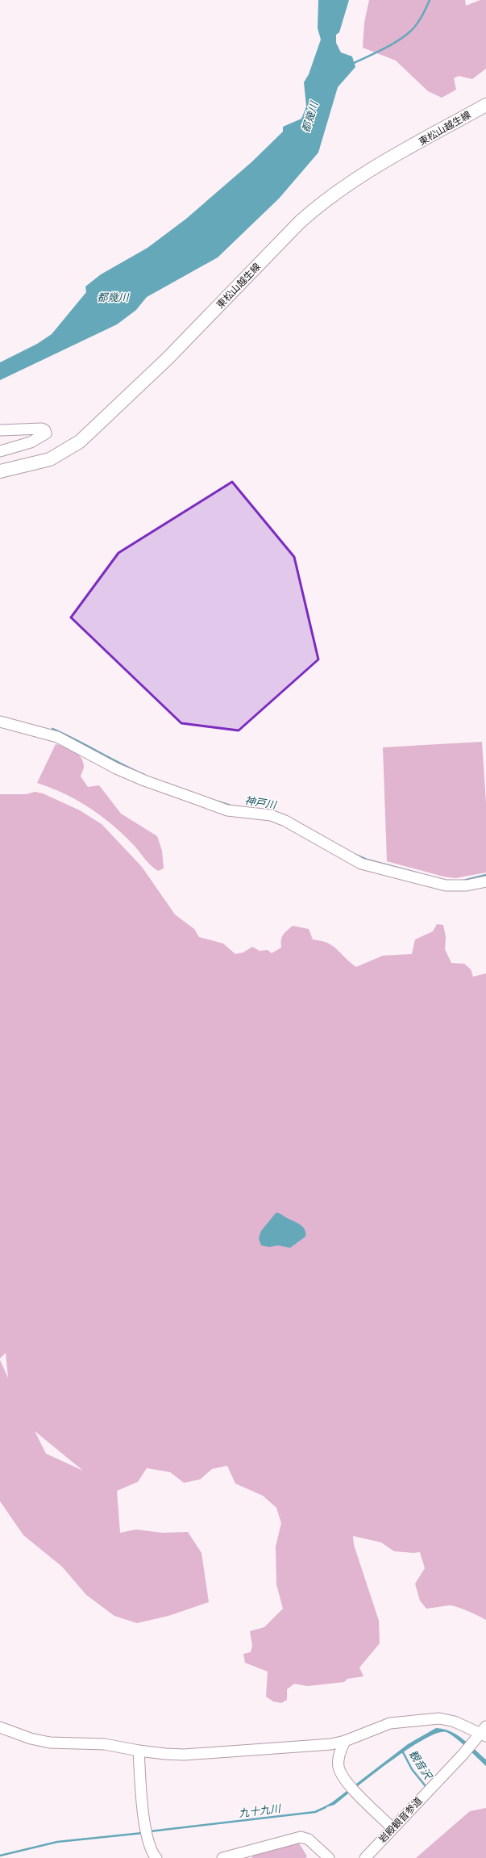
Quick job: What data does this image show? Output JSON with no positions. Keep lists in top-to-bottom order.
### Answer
{
  "streets": {
    "main road": ["東松山越生線"],
    "street": ["岩殿観音参道"]
  },
  "water": [
    "都幾川",
    "神戸川",
    "観音沢",
    "九十九川"
  ]
}
